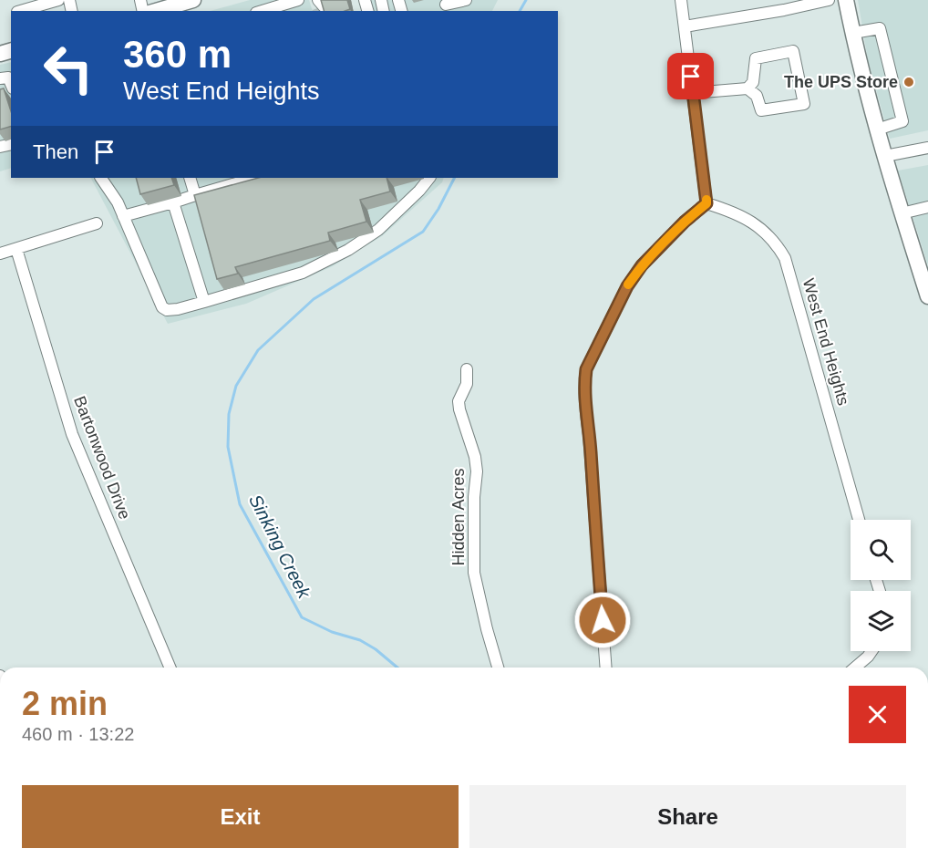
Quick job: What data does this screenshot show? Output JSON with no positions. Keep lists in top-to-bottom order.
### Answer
{
  "streets": {
    "street": ["West End Heights", "Bartonwood Drive", "Hidden Acres"]
  },
  "water": ["Sinking Creek"],
  "places": ["The UPS Store"],
  "page": {
    "turn": ["360 m", "West End Heights"],
    "then": "Then",
    "heading": ["2 min", "460 m · 13:22"],
    "buttons": ["Exit", "Share"]
  }
}
